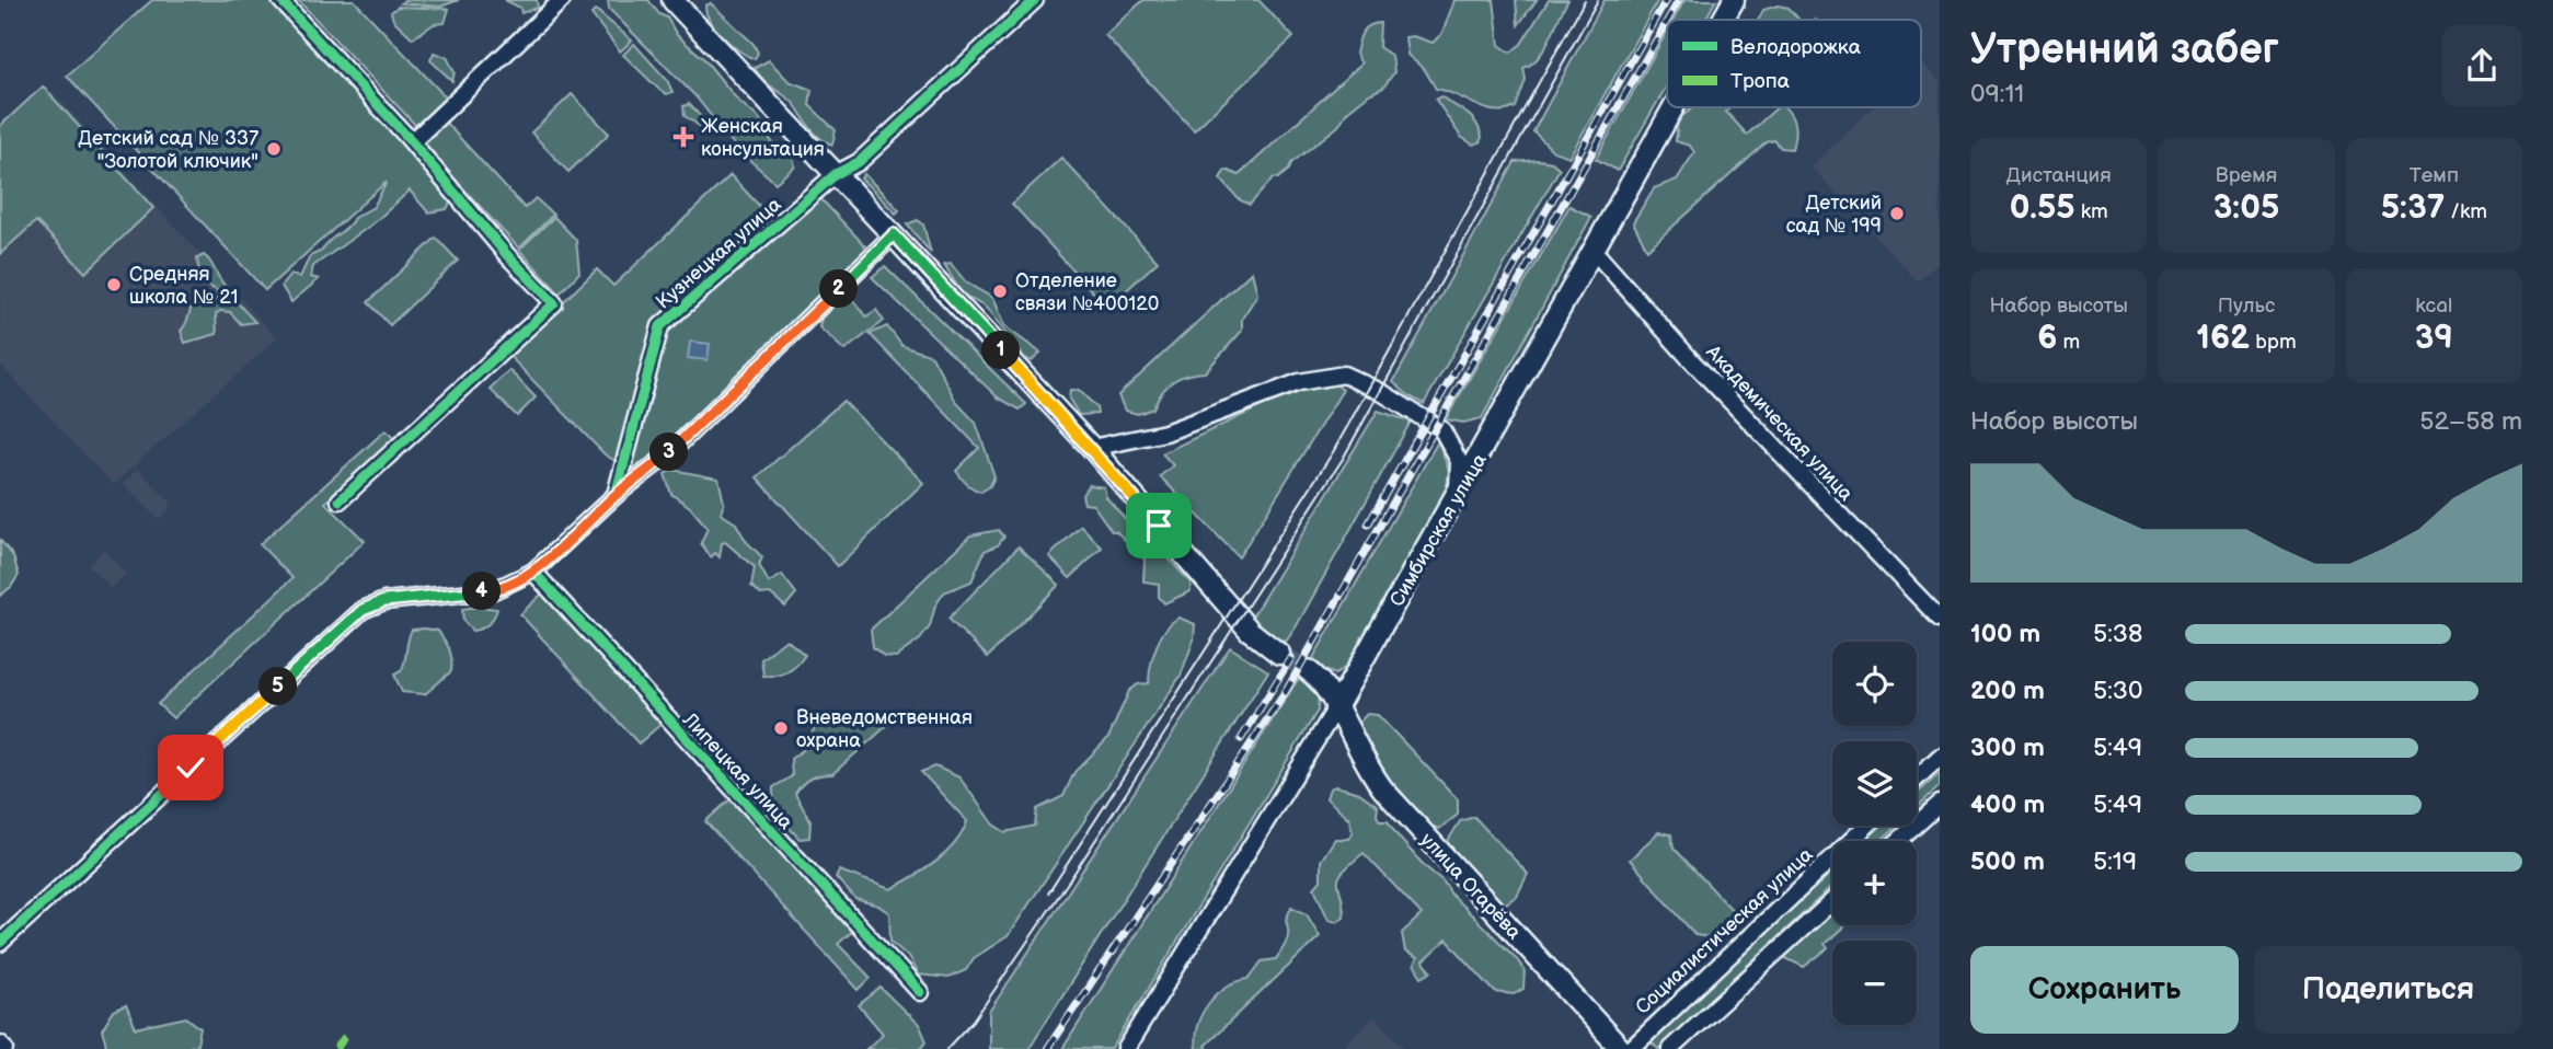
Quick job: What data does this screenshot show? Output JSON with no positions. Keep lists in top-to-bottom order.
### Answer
{
  "streets": {
    "main road": ["Симбирская улица", "улица Огарёва"],
    "street": [
      "Кузнецкая улица",
      "Академическая улица",
      "Липецкая улица",
      "Социалистическая улица"
    ]
  },
  "crossings": [
    ["Академическая улица", "Симбирская улица"],
    ["Симбирская улица", "улица Огарёва"]
  ],
  "places": {
    "health": ["Женская консультация"],
    "other": [
      "Детский сад № 337 \"Золотой ключик\"",
      "Детский сад № 199",
      "Средняя школа № 21",
      "Отделение связи №400120",
      "Вневедомственная охрана"
    ]
  },
  "legend": ["Велодорожка", "Тропа"],
  "page": {
    "heading": ["Утренний забег", "09:11"],
    "stats": [
      ["Дистанция", "0.55 km"],
      ["Время", "3:05"],
      ["Темп", "5:37 /km"],
      ["Набор высоты", "6 m"],
      ["Пульс", "162 bpm"],
      ["kcal", "39"]
    ],
    "pins": [
      "2",
      "1",
      "3",
      "4",
      "5"
    ],
    "chart": ["Набор высоты", "52–58 m"],
    "list": [
      {
        "name": "100 m",
        "note": "5:38"
      },
      {
        "name": "200 m",
        "note": "5:30"
      },
      {
        "name": "300 m",
        "note": "5:49"
      },
      {
        "name": "400 m",
        "note": "5:49"
      },
      {
        "name": "500 m",
        "note": "5:19"
      }
    ],
    "map_buttons": ["+", "−"],
    "buttons": ["Сохранить", "Поделиться"]
  }
}
